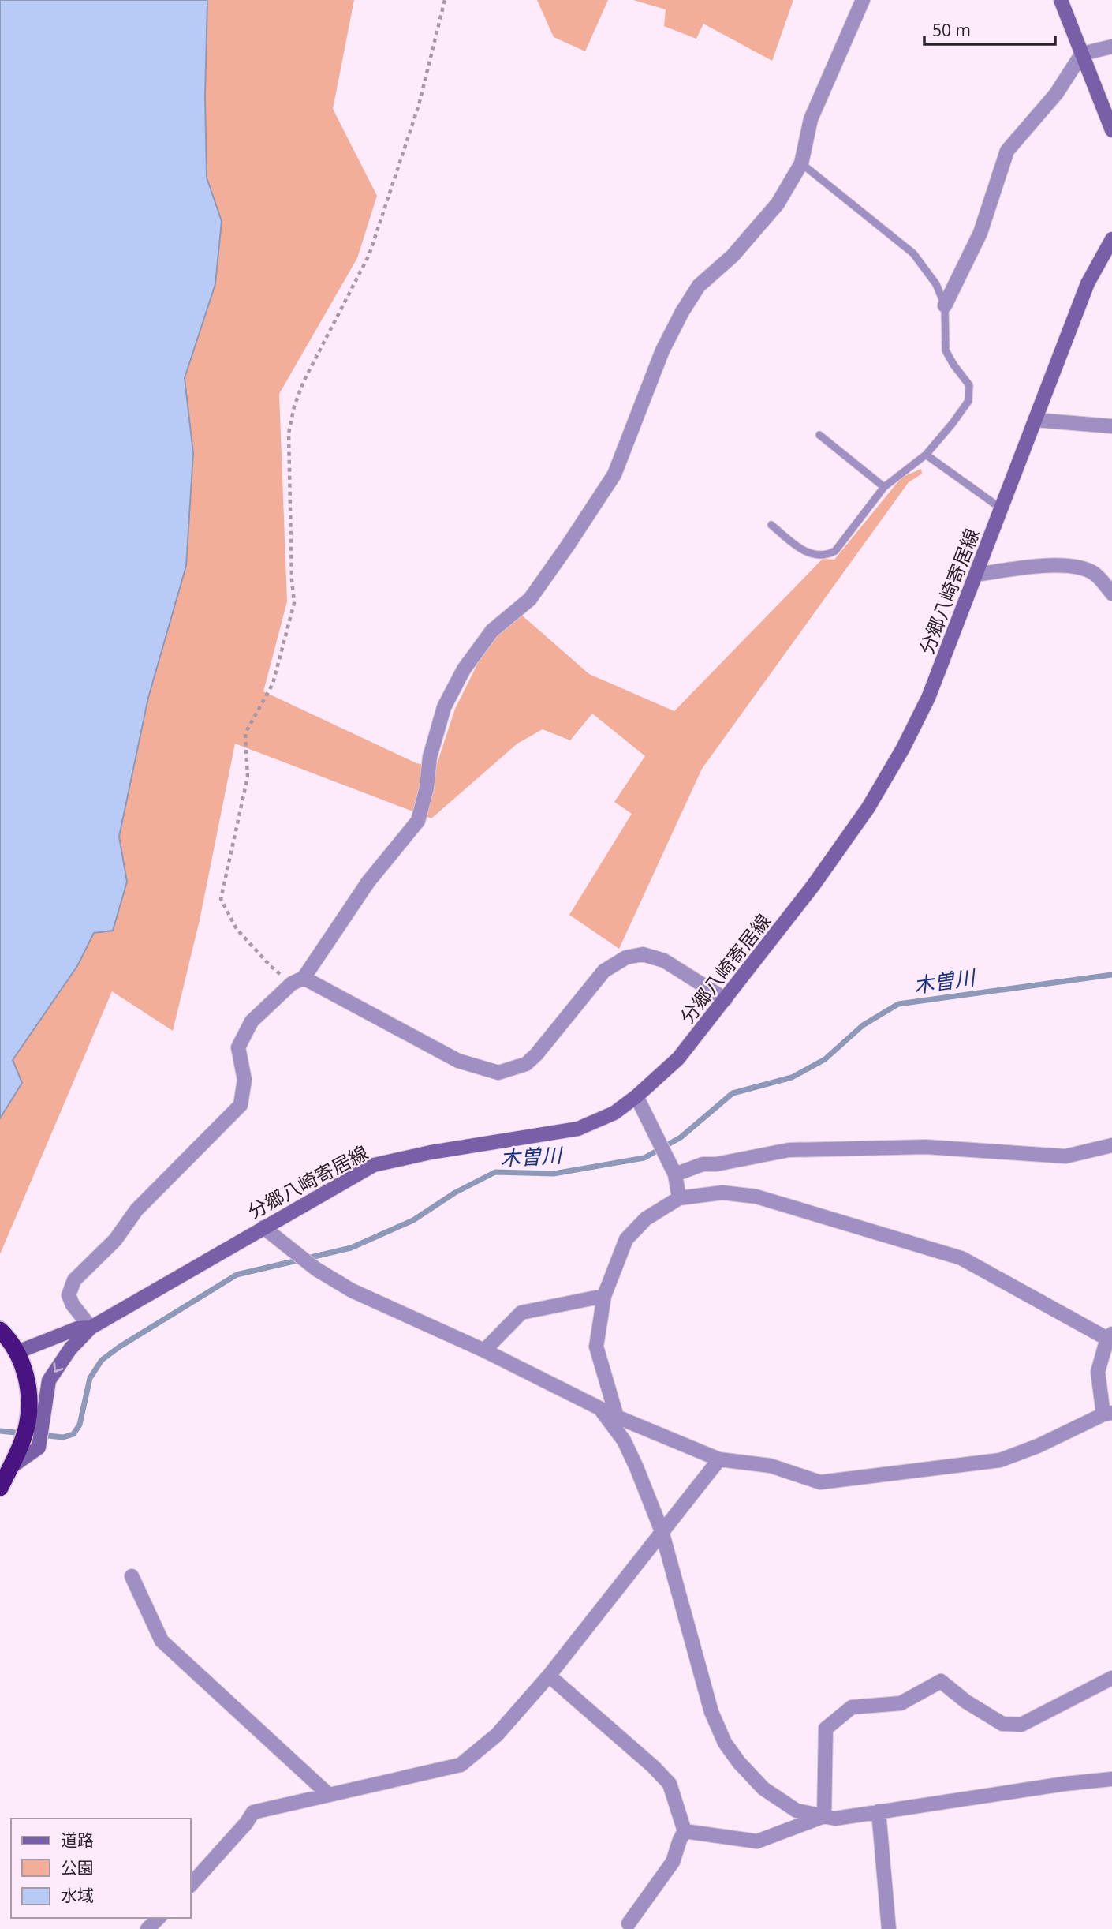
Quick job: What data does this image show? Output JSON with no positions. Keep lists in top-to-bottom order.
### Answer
{
  "streets": {
    "main road": ["分郷八崎寄居線"]
  },
  "water": ["木曽川"],
  "legend": ["道路", "公園", "水域"],
  "scale_bar": "50 m"
}
